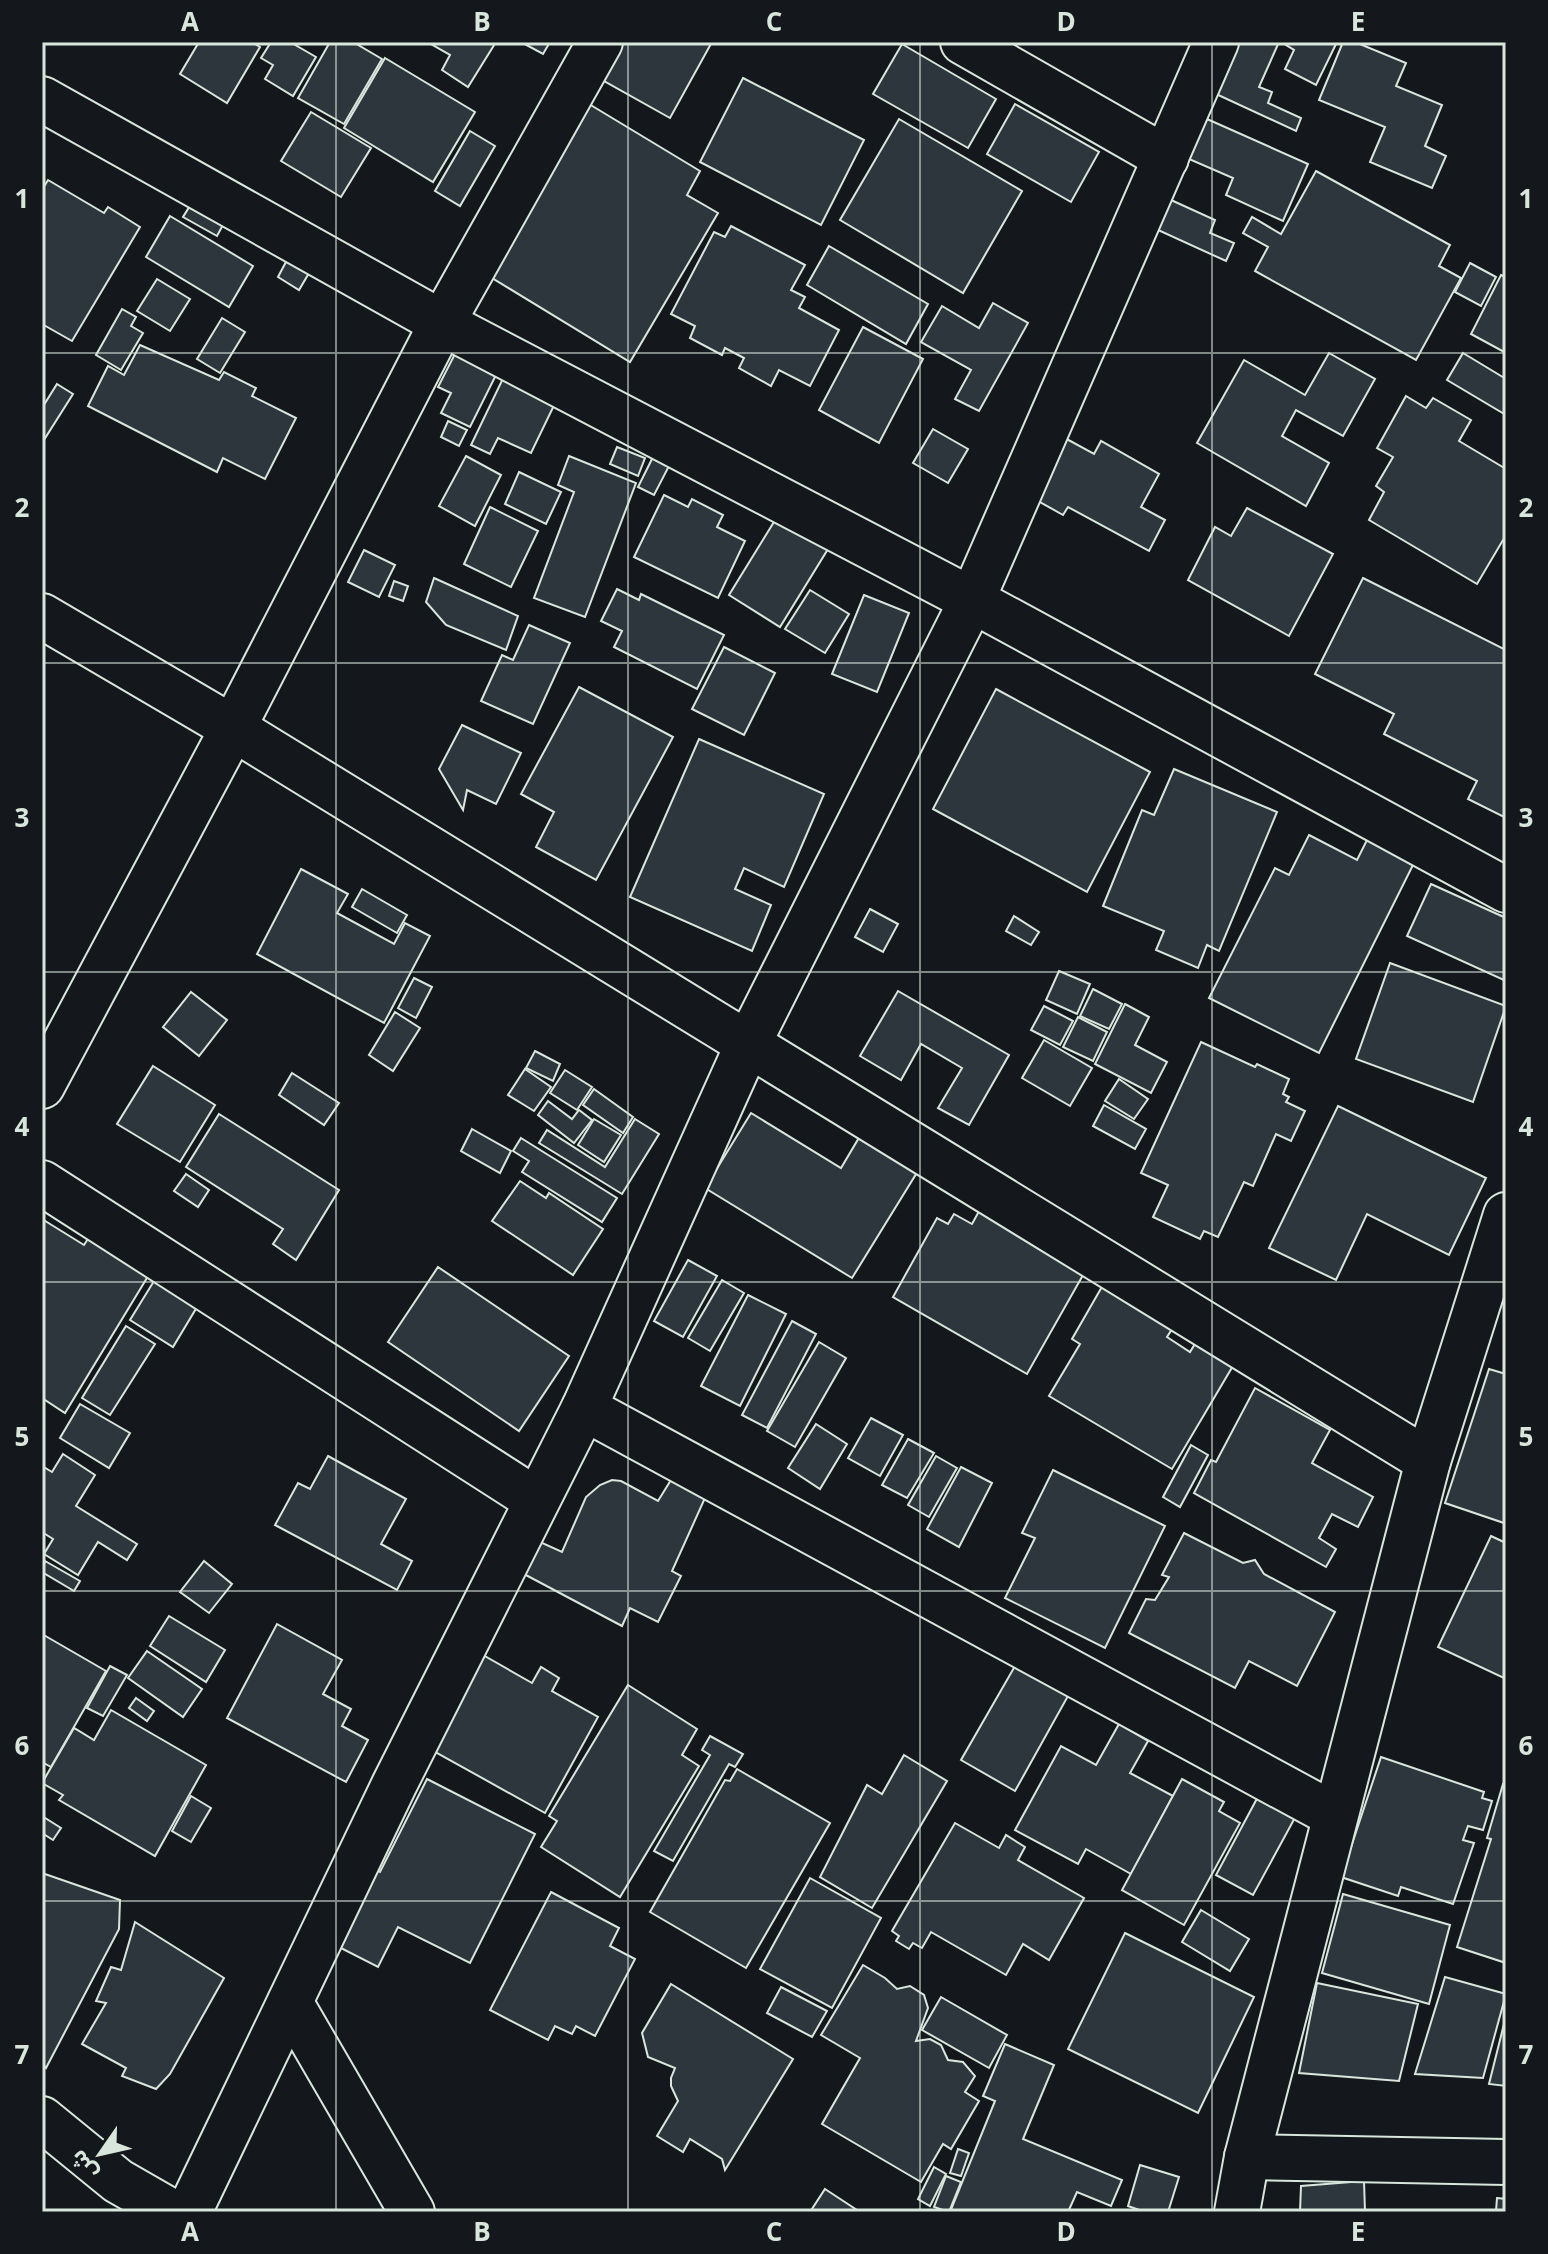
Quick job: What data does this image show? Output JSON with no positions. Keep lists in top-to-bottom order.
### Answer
{
  "north": "bottom left",
  "grid": {
    "columns": [
      "A",
      "B",
      "C",
      "D",
      "E"
    ],
    "rows": [
      "1",
      "2",
      "3",
      "4",
      "5",
      "6",
      "7"
    ]
  }
}
